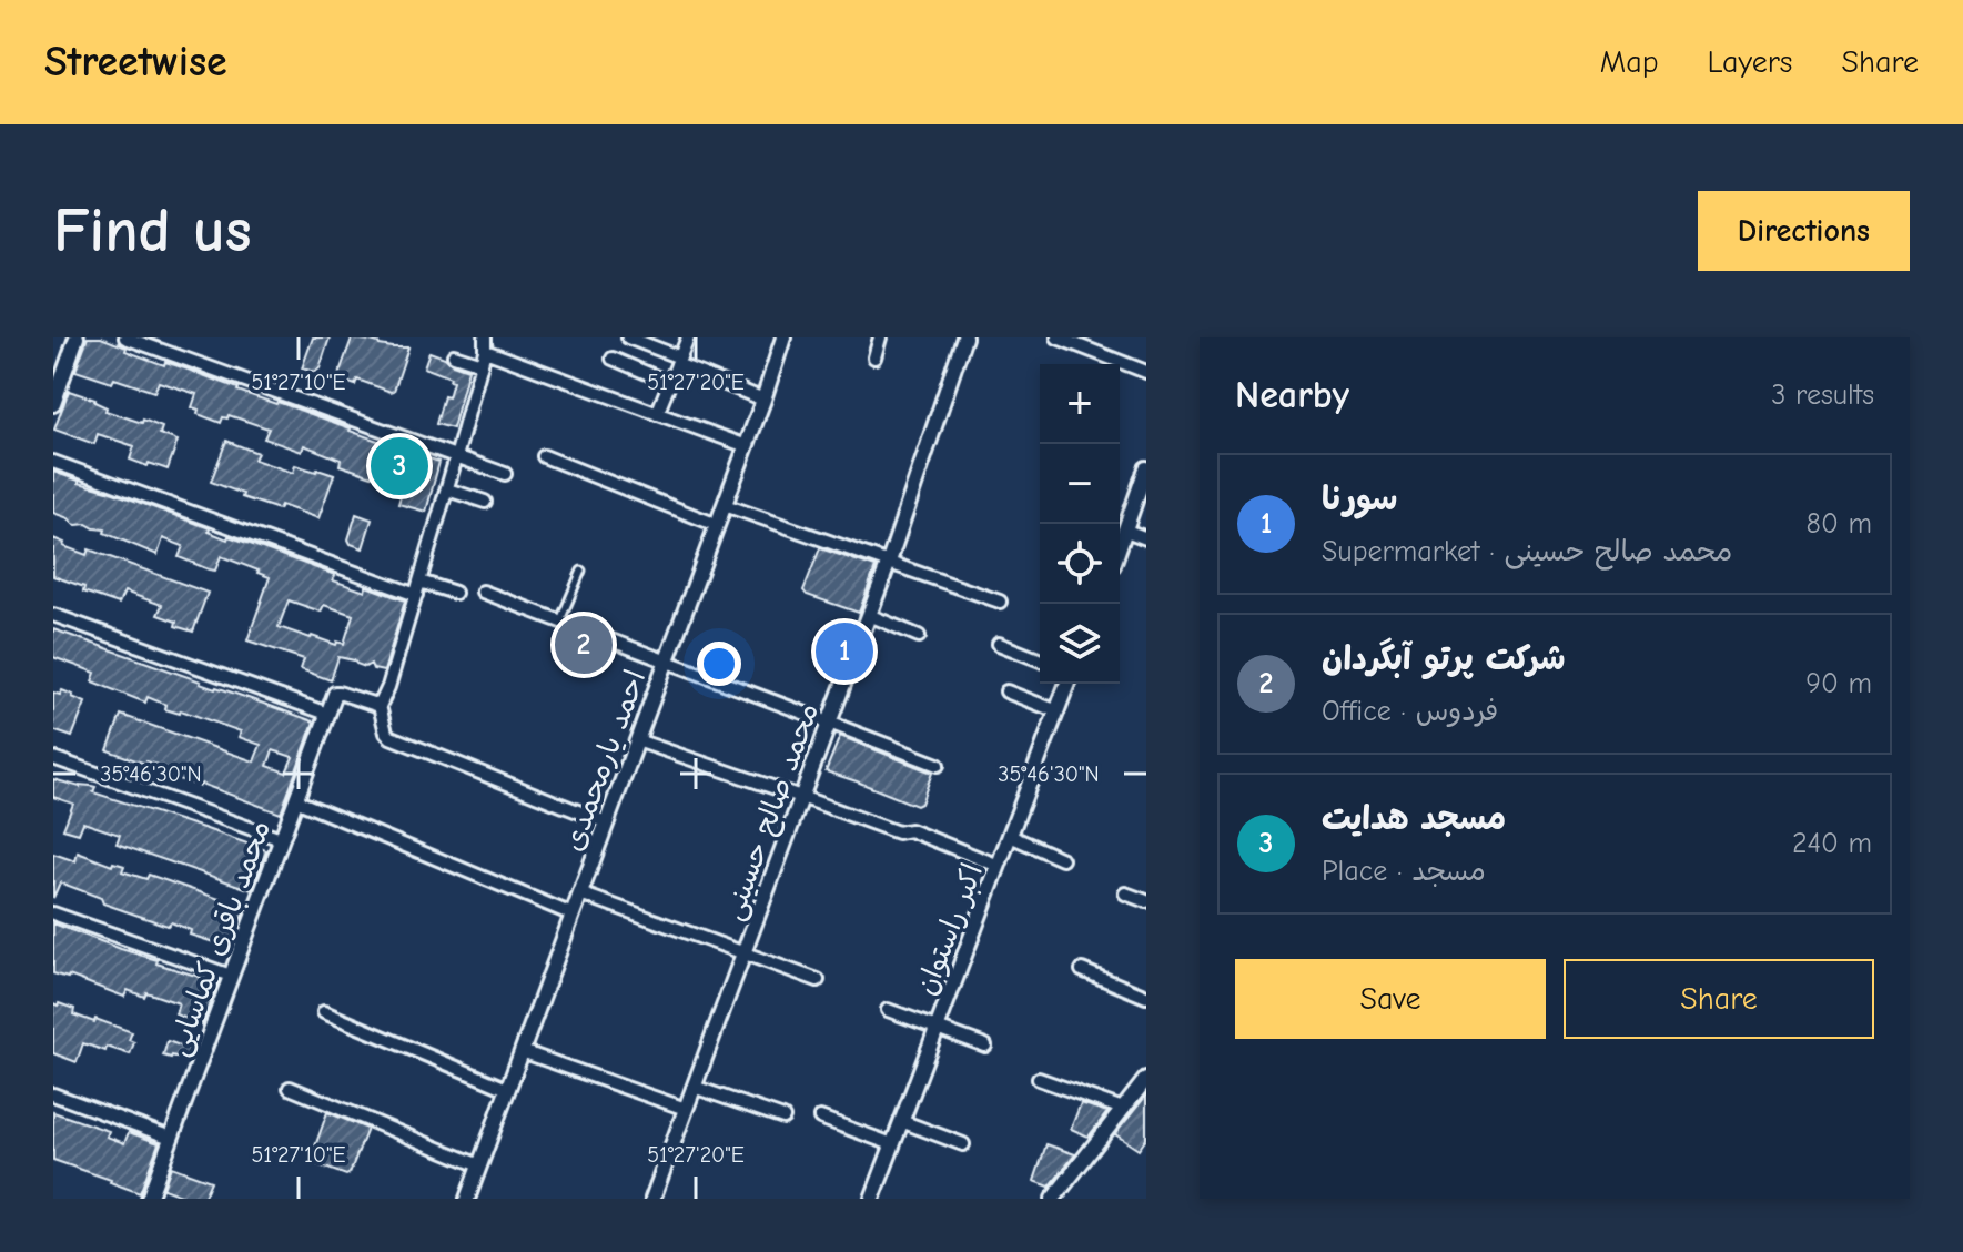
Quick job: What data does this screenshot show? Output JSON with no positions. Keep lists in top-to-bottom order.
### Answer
{
  "streets": {
    "street": [
      "احمد یارمحمدی",
      "محمد صالح حسینی",
      "اکبر راستوان",
      "محمد باقری کماسایی"
    ]
  },
  "page": {
    "header": "Streetwise",
    "nav": ["Map", "Layers", "Share"],
    "buttons": [
      "Directions",
      ["Save", "Share"]
    ],
    "title": "Find us",
    "heading": ["Nearby", "3 results"],
    "map_buttons": ["+", "−"],
    "pins": ["3", "2", "1"],
    "list": [
      {
        "mark": "1",
        "name": "سورنا",
        "note": "Supermarket · محمد صالح حسینی",
        "value": "80 m"
      },
      {
        "mark": "2",
        "name": "شرکت پرتو آبگردان",
        "note": "Office · فردوس",
        "value": "90 m"
      },
      {
        "mark": "3",
        "name": "مسجد هدایت",
        "note": "Place · مسجد",
        "value": "240 m"
      }
    ]
  },
  "coordinates": ["51°27'10\"E", "51°27'20\"E", "35°46'30\"N"]
}
